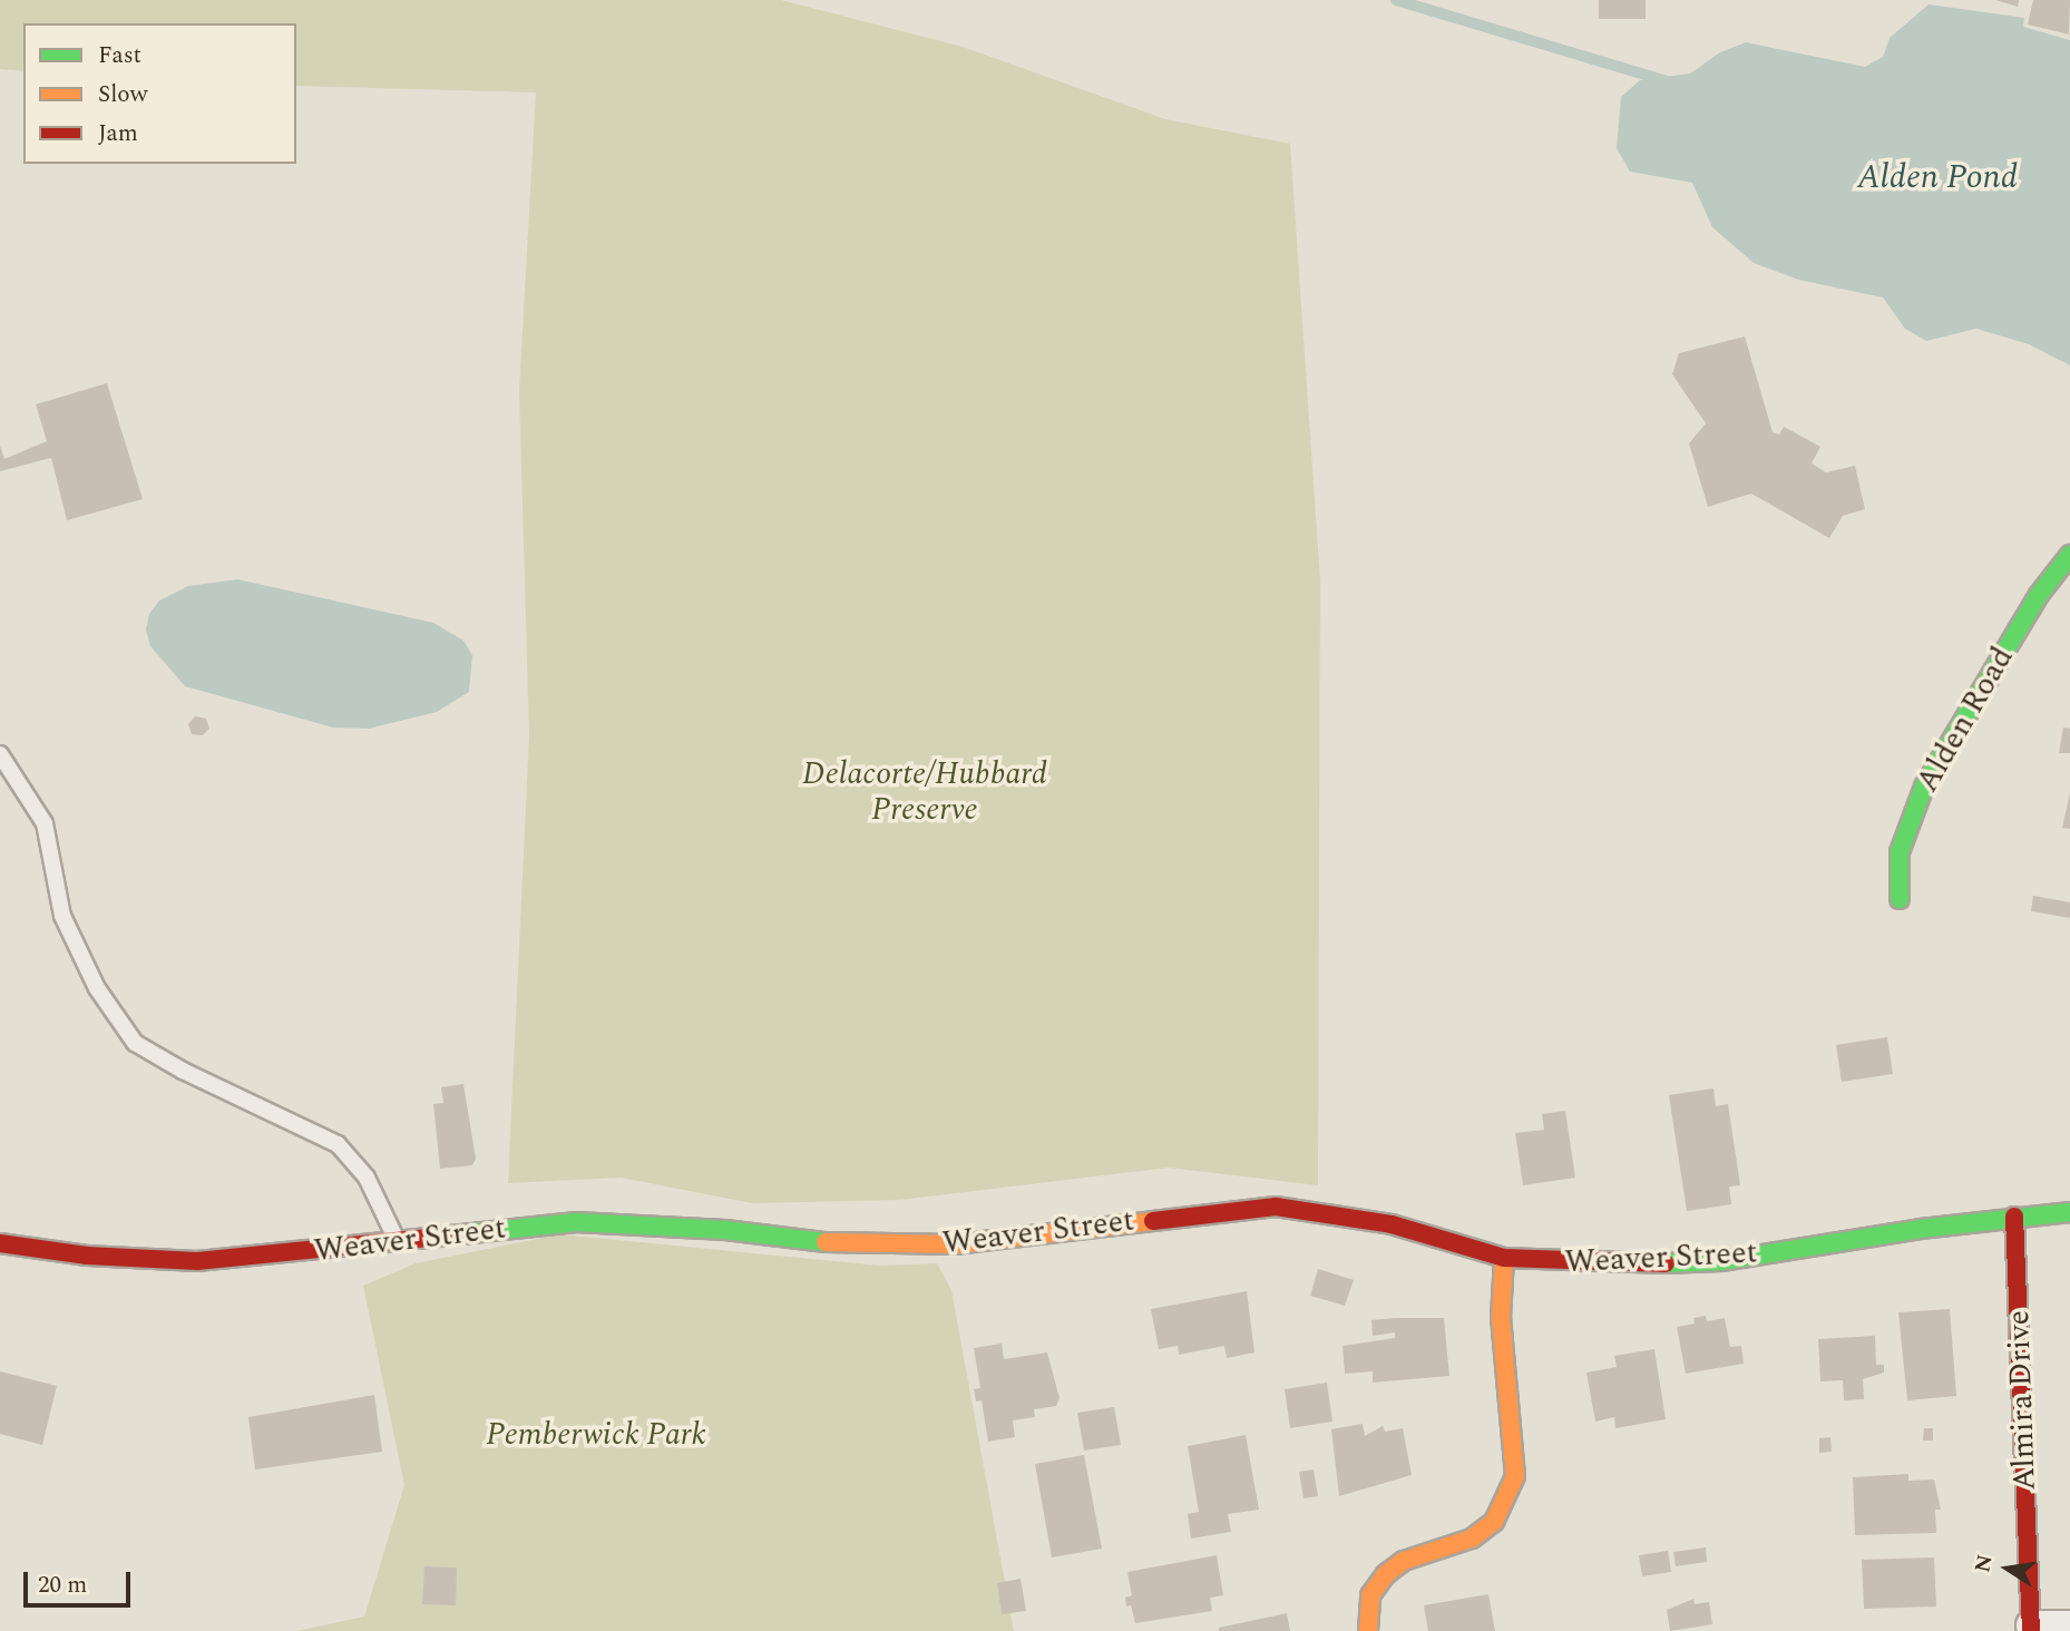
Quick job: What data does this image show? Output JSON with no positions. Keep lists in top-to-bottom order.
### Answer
{
  "streets": {
    "street": ["Alden Road", "Weaver Street", "Almira Drive"]
  },
  "crossings": [
    ["Weaver Street", "Almira Drive"]
  ],
  "water": ["Alden Pond"],
  "parks": ["Delacorte/Hubbard Preserve", "Pemberwick Park"],
  "legend": ["Fast", "Slow", "Jam"],
  "scale_bar": "20 m",
  "north": "left"
}
